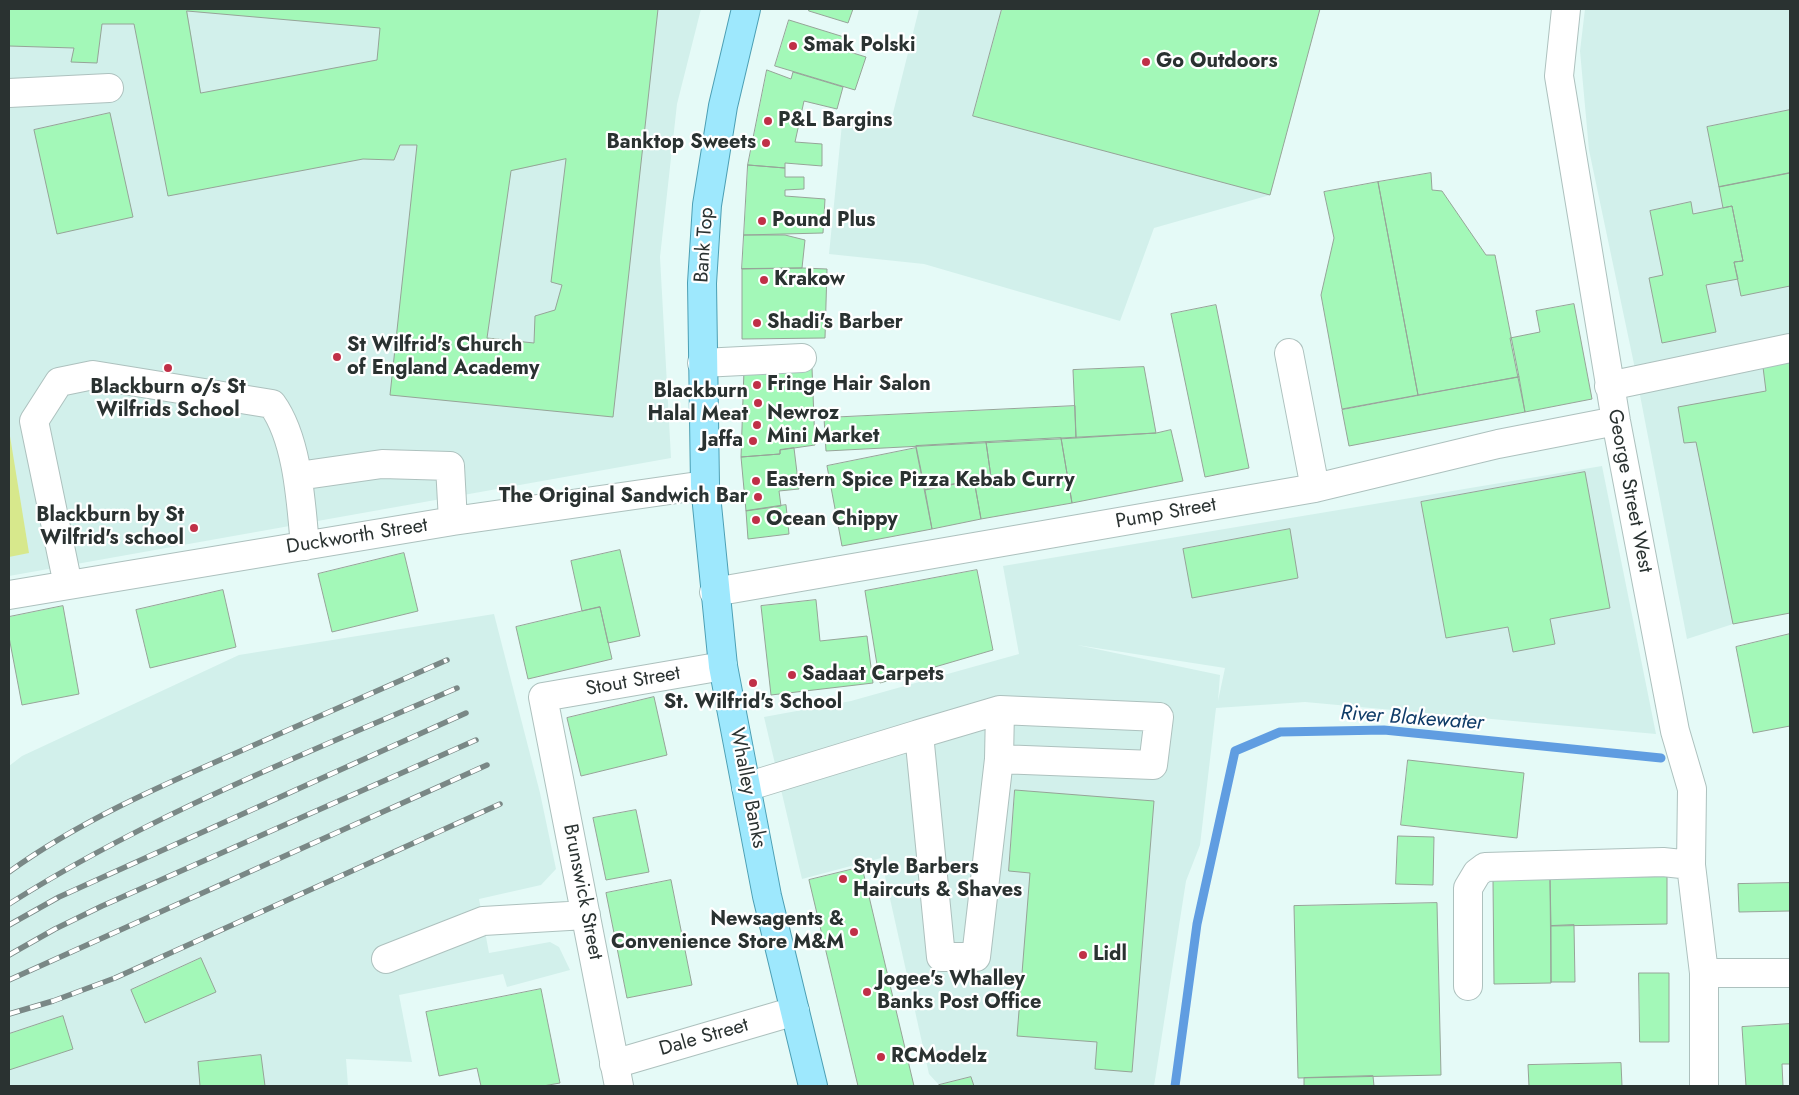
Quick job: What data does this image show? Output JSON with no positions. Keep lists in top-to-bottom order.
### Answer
{
  "streets": {
    "main road": ["Bank Top", "Whalley Banks"],
    "street": [
      "George Street West",
      "Pump Street",
      "Duckworth Street",
      "Stout Street",
      "Brunswick Street",
      "Dale Street"
    ]
  },
  "crossings": [
    ["Bank Top", "Duckworth Street"],
    ["Bank Top", "Whalley Banks"],
    ["George Street West", "Pump Street"],
    ["Pump Street", "Whalley Banks"],
    ["Duckworth Street", "Whalley Banks"],
    ["Stout Street", "Whalley Banks"],
    ["Stout Street", "Brunswick Street"],
    ["Whalley Banks", "Dale Street"],
    ["Brunswick Street", "Dale Street"]
  ],
  "water": ["River Blakewater"],
  "places": [
    "Smak Polski",
    "Go Outdoors",
    "P&L Bargins",
    "Banktop Sweets",
    "Pound Plus",
    "Krakow",
    "Shadi's Barber",
    "St Wilfrid's Church of England Academy",
    "Blackburn o/s St Wilfrids School",
    "Fringe Hair Salon",
    "Blackburn Halal Meat",
    "Newroz Mini Market",
    "Jaffa",
    "Eastern Spice Pizza Kebab Curry",
    "The Original Sandwich Bar",
    "Ocean Chippy",
    "Blackburn by St Wilfrid's school",
    "Sadaat Carpets",
    "St. Wilfrid's School",
    "Style Barbers Haircuts & Shaves",
    "Newsagents & Convenience Store M&M",
    "Lidl",
    "Jogee's Whalley Banks Post Office",
    "RCModelz"
  ]
}
